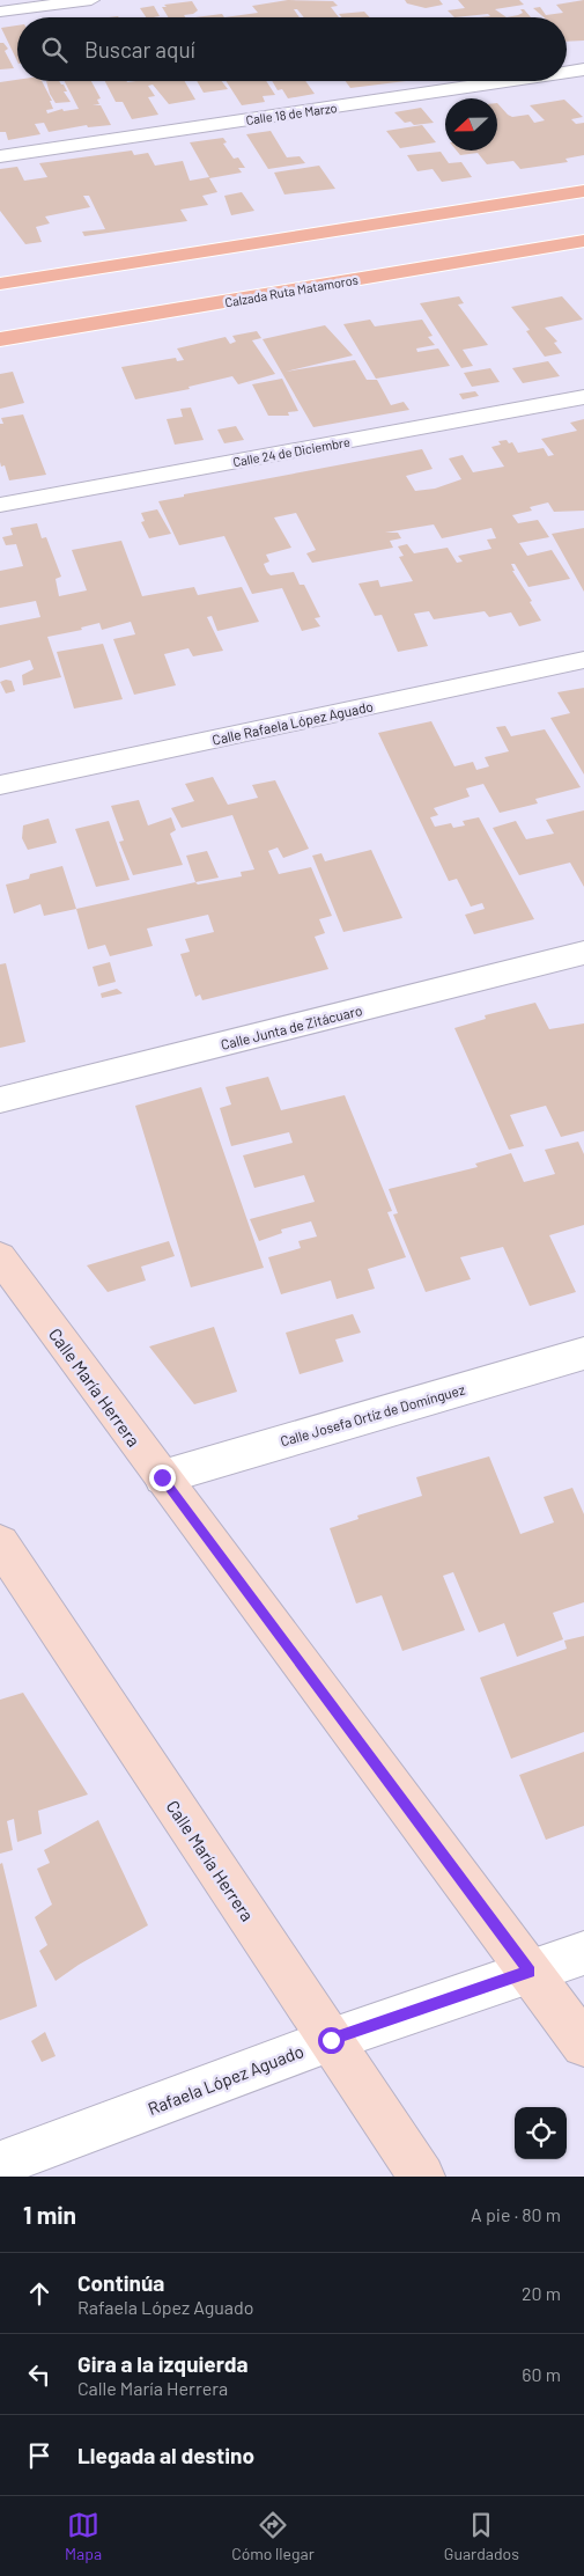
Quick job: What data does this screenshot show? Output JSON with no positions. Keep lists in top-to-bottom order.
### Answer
{
  "streets": {
    "main road": ["Calzada Ruta Matamoros", "Calle María Herrera"],
    "street": [
      "Calle 18 de Marzo",
      "Calle 24 de Diciembre",
      "Calle Rafaela López Aguado",
      "Calle Junta de Zitácuaro",
      "Calle Josefa Ortíz de Domínguez",
      "Rafaela López Aguado"
    ]
  },
  "crossings": [
    ["Calle María Herrera", "Calle Josefa Ortíz de Domínguez"],
    ["Calle María Herrera", "Rafaela López Aguado"]
  ],
  "north": "left",
  "page": {
    "search": "Buscar aquí",
    "heading": ["1 min", "A pie · 80 m"],
    "list": [
      ["Continúa", "Rafaela López Aguado", "20 m"],
      ["Gira a la izquierda", "Calle María Herrera", "60 m"],
      "Llegada al destino"
    ],
    "nav": ["Mapa", "Cómo llegar", "Guardados"]
  }
}
